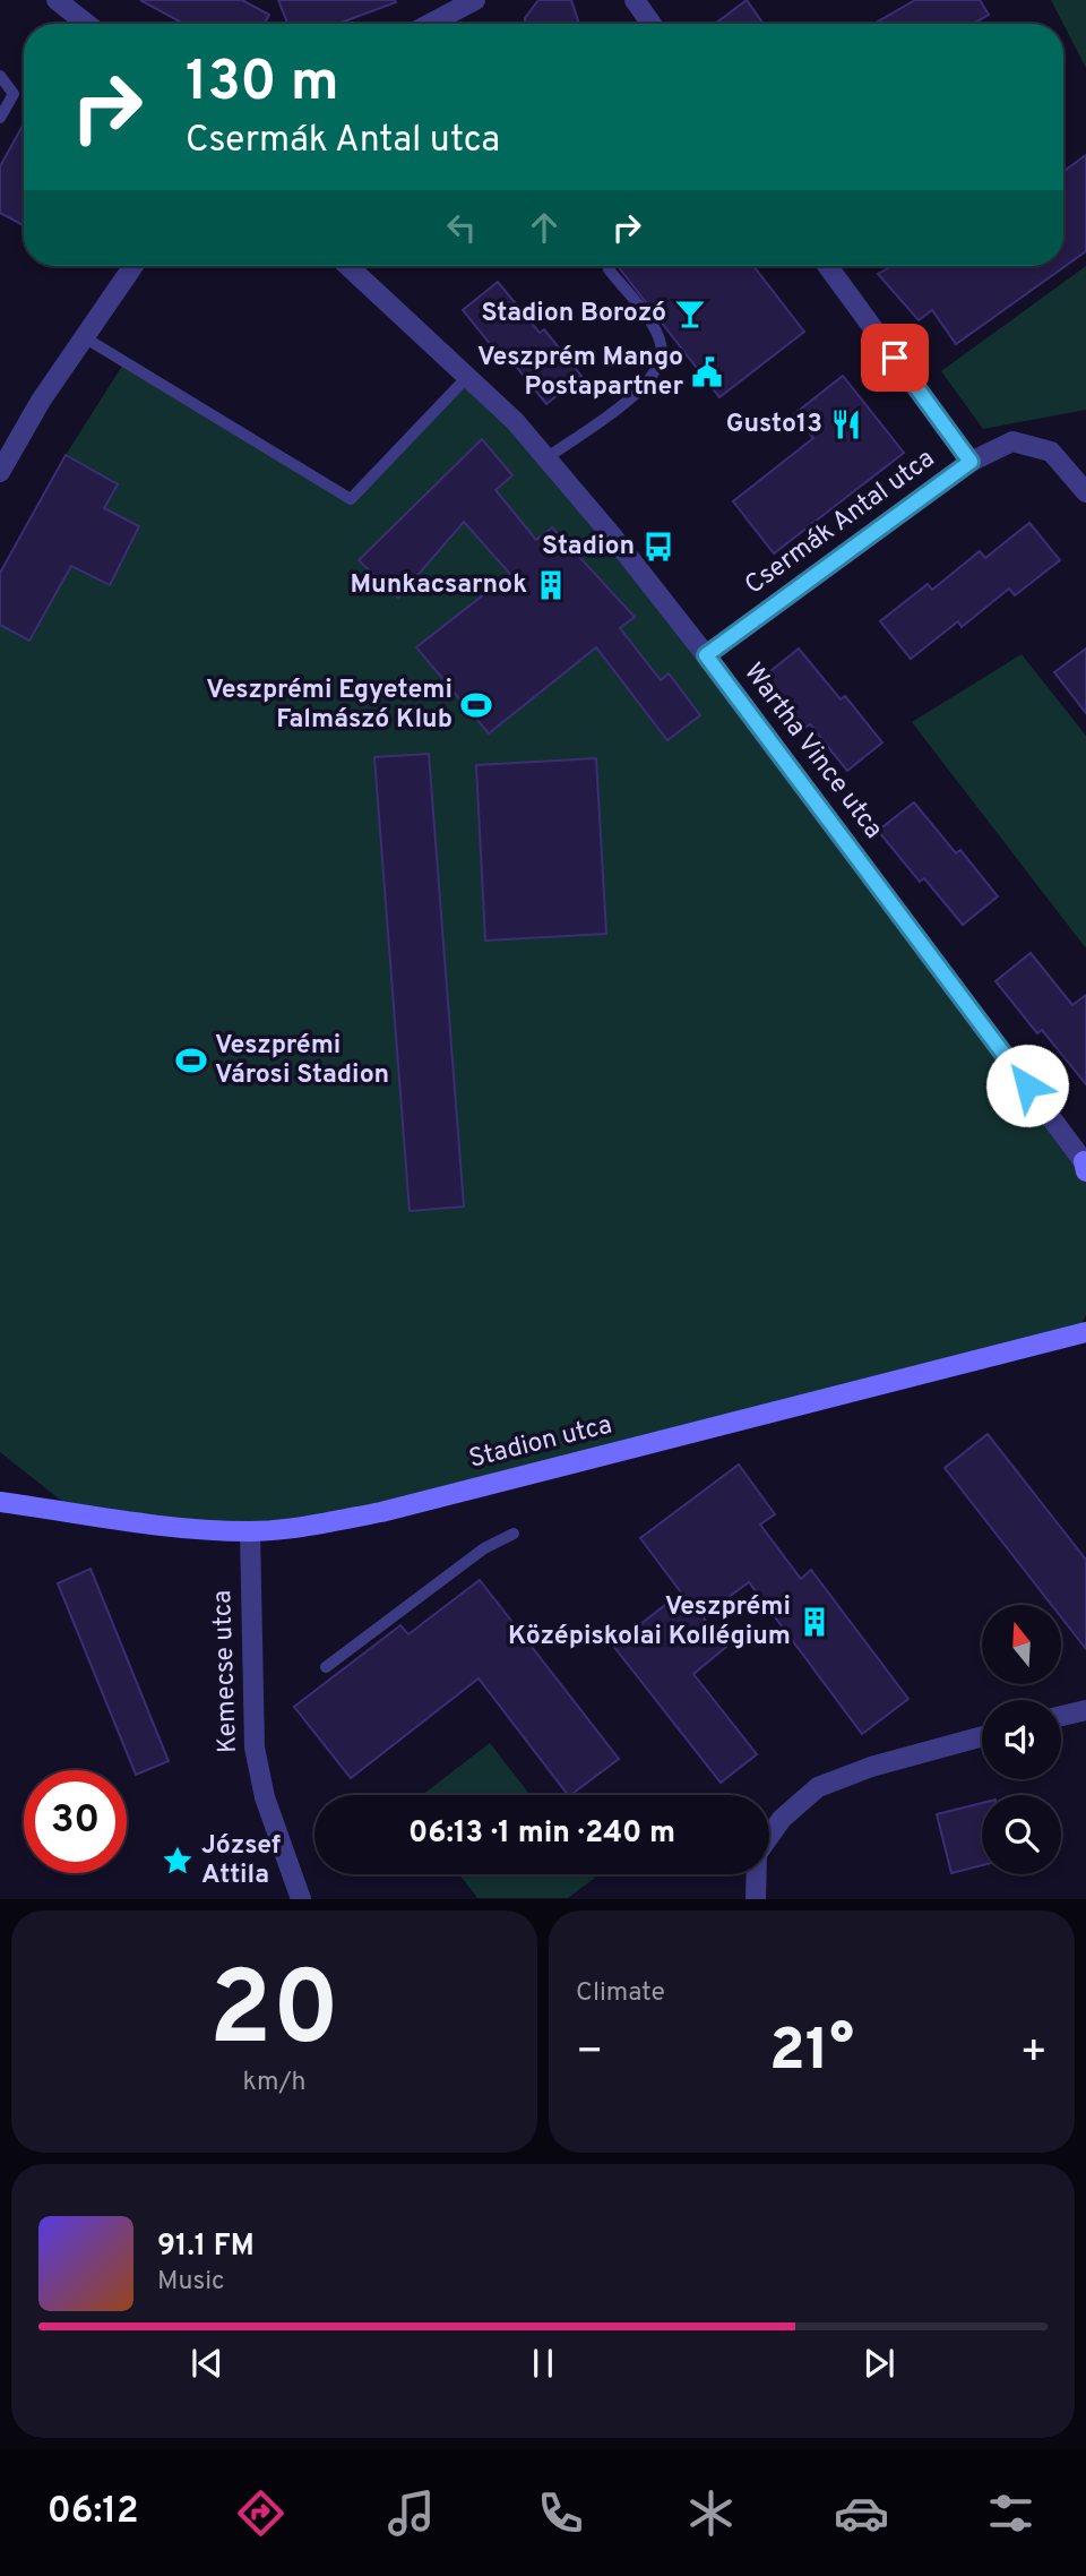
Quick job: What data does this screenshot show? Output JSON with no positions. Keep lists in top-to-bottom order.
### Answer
{
  "streets": {
    "street": [
      "Csermák Antal utca",
      "Wartha Vince utca",
      "Stadion utca",
      "Kemecse utca"
    ]
  },
  "crossings": [
    ["Csermák Antal utca", "Wartha Vince utca"],
    ["Stadion utca", "Kemecse utca"]
  ],
  "places": {
    "bar": ["Stadion Borozó"],
    "public building": ["Veszprém Mango Postapartner"],
    "restaurant": ["Gusto13"],
    "bus stop": ["Stadion"],
    "building": ["Munkacsarnok", "Veszprémi Középiskolai Kollégium"],
    "sports": ["Veszprémi Egyetemi Falmászó Klub", "Veszprémi Városi Stadion"],
    "place": ["József Attila"]
  },
  "north": "top",
  "page": {
    "turn": ["130 m", "Csermák Antal utca"],
    "limit": "30",
    "trip": "06:13 · 1 min · 240 m",
    "tile": [
      ["20", "km/h"],
      "Climate"
    ],
    "heat": ["−", "21°", "+"],
    "song": ["91.1 FM", "Music"],
    "tabs": "06:12"
  }
}
